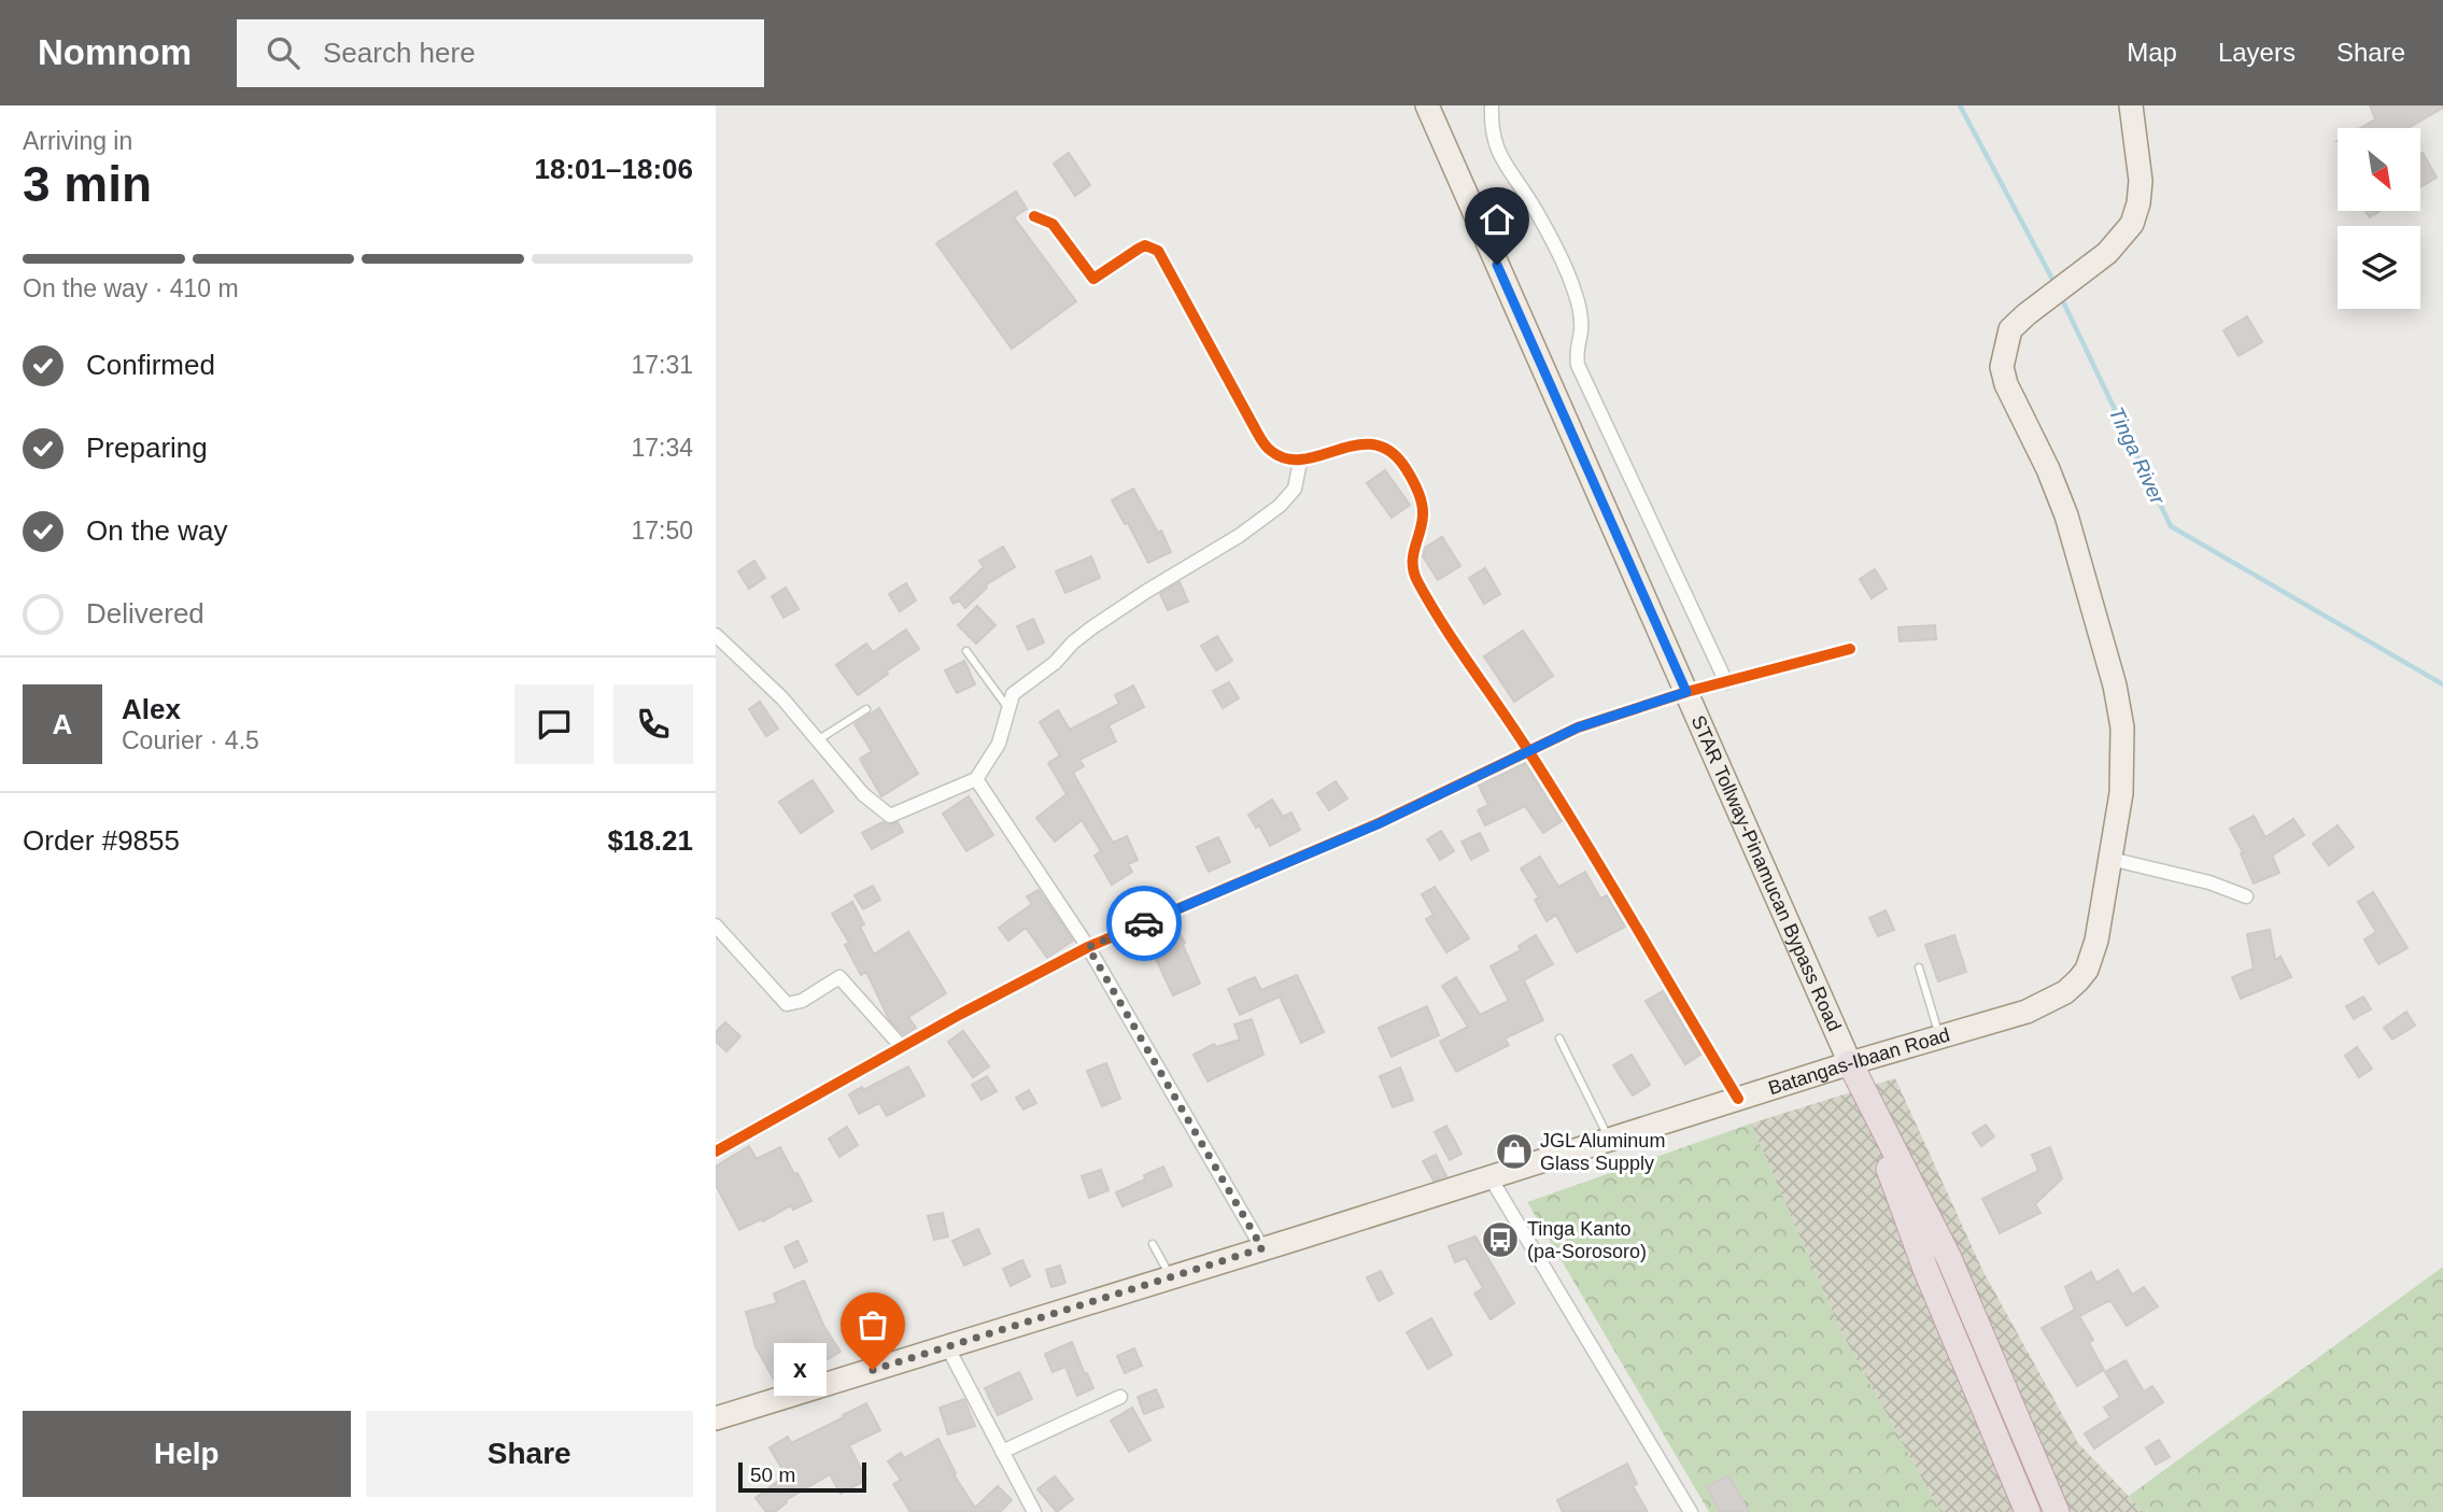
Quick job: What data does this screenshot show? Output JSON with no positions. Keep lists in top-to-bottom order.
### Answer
{
  "streets": {
    "main road": ["STAR Tollway-Pinamucan Bypass Road", "Batangas-Ibaan Road"]
  },
  "crossings": [
    ["STAR Tollway-Pinamucan Bypass Road", "Batangas-Ibaan Road"]
  ],
  "water": ["Tinga River"],
  "places": {
    "shop": ["JGL Aluminum Glass Supply"],
    "bus stop": ["Tinga Kanto (pa-Sorosoro)"],
    "other": ["x"]
  },
  "scale_bar": "50 m",
  "north": "bottom right",
  "page": {
    "header": "Nomnom",
    "search": "Search here",
    "nav": ["Map", "Layers", "Share"],
    "heading": ["3 min", "Arriving in", "18:01–18:06"],
    "panel": [
      "Alex",
      "Courier · 4.5",
      "Order #9855",
      "$18.21"
    ],
    "bar": "On the way · 410 m",
    "list": [
      ["Confirmed", "17:31"],
      ["Preparing", "17:34"],
      ["On the way", "17:50"],
      "Delivered"
    ],
    "round": "A",
    "bubble": "x",
    "buttons": ["Help", "Share"],
    "scale": "50 m"
  }
}
